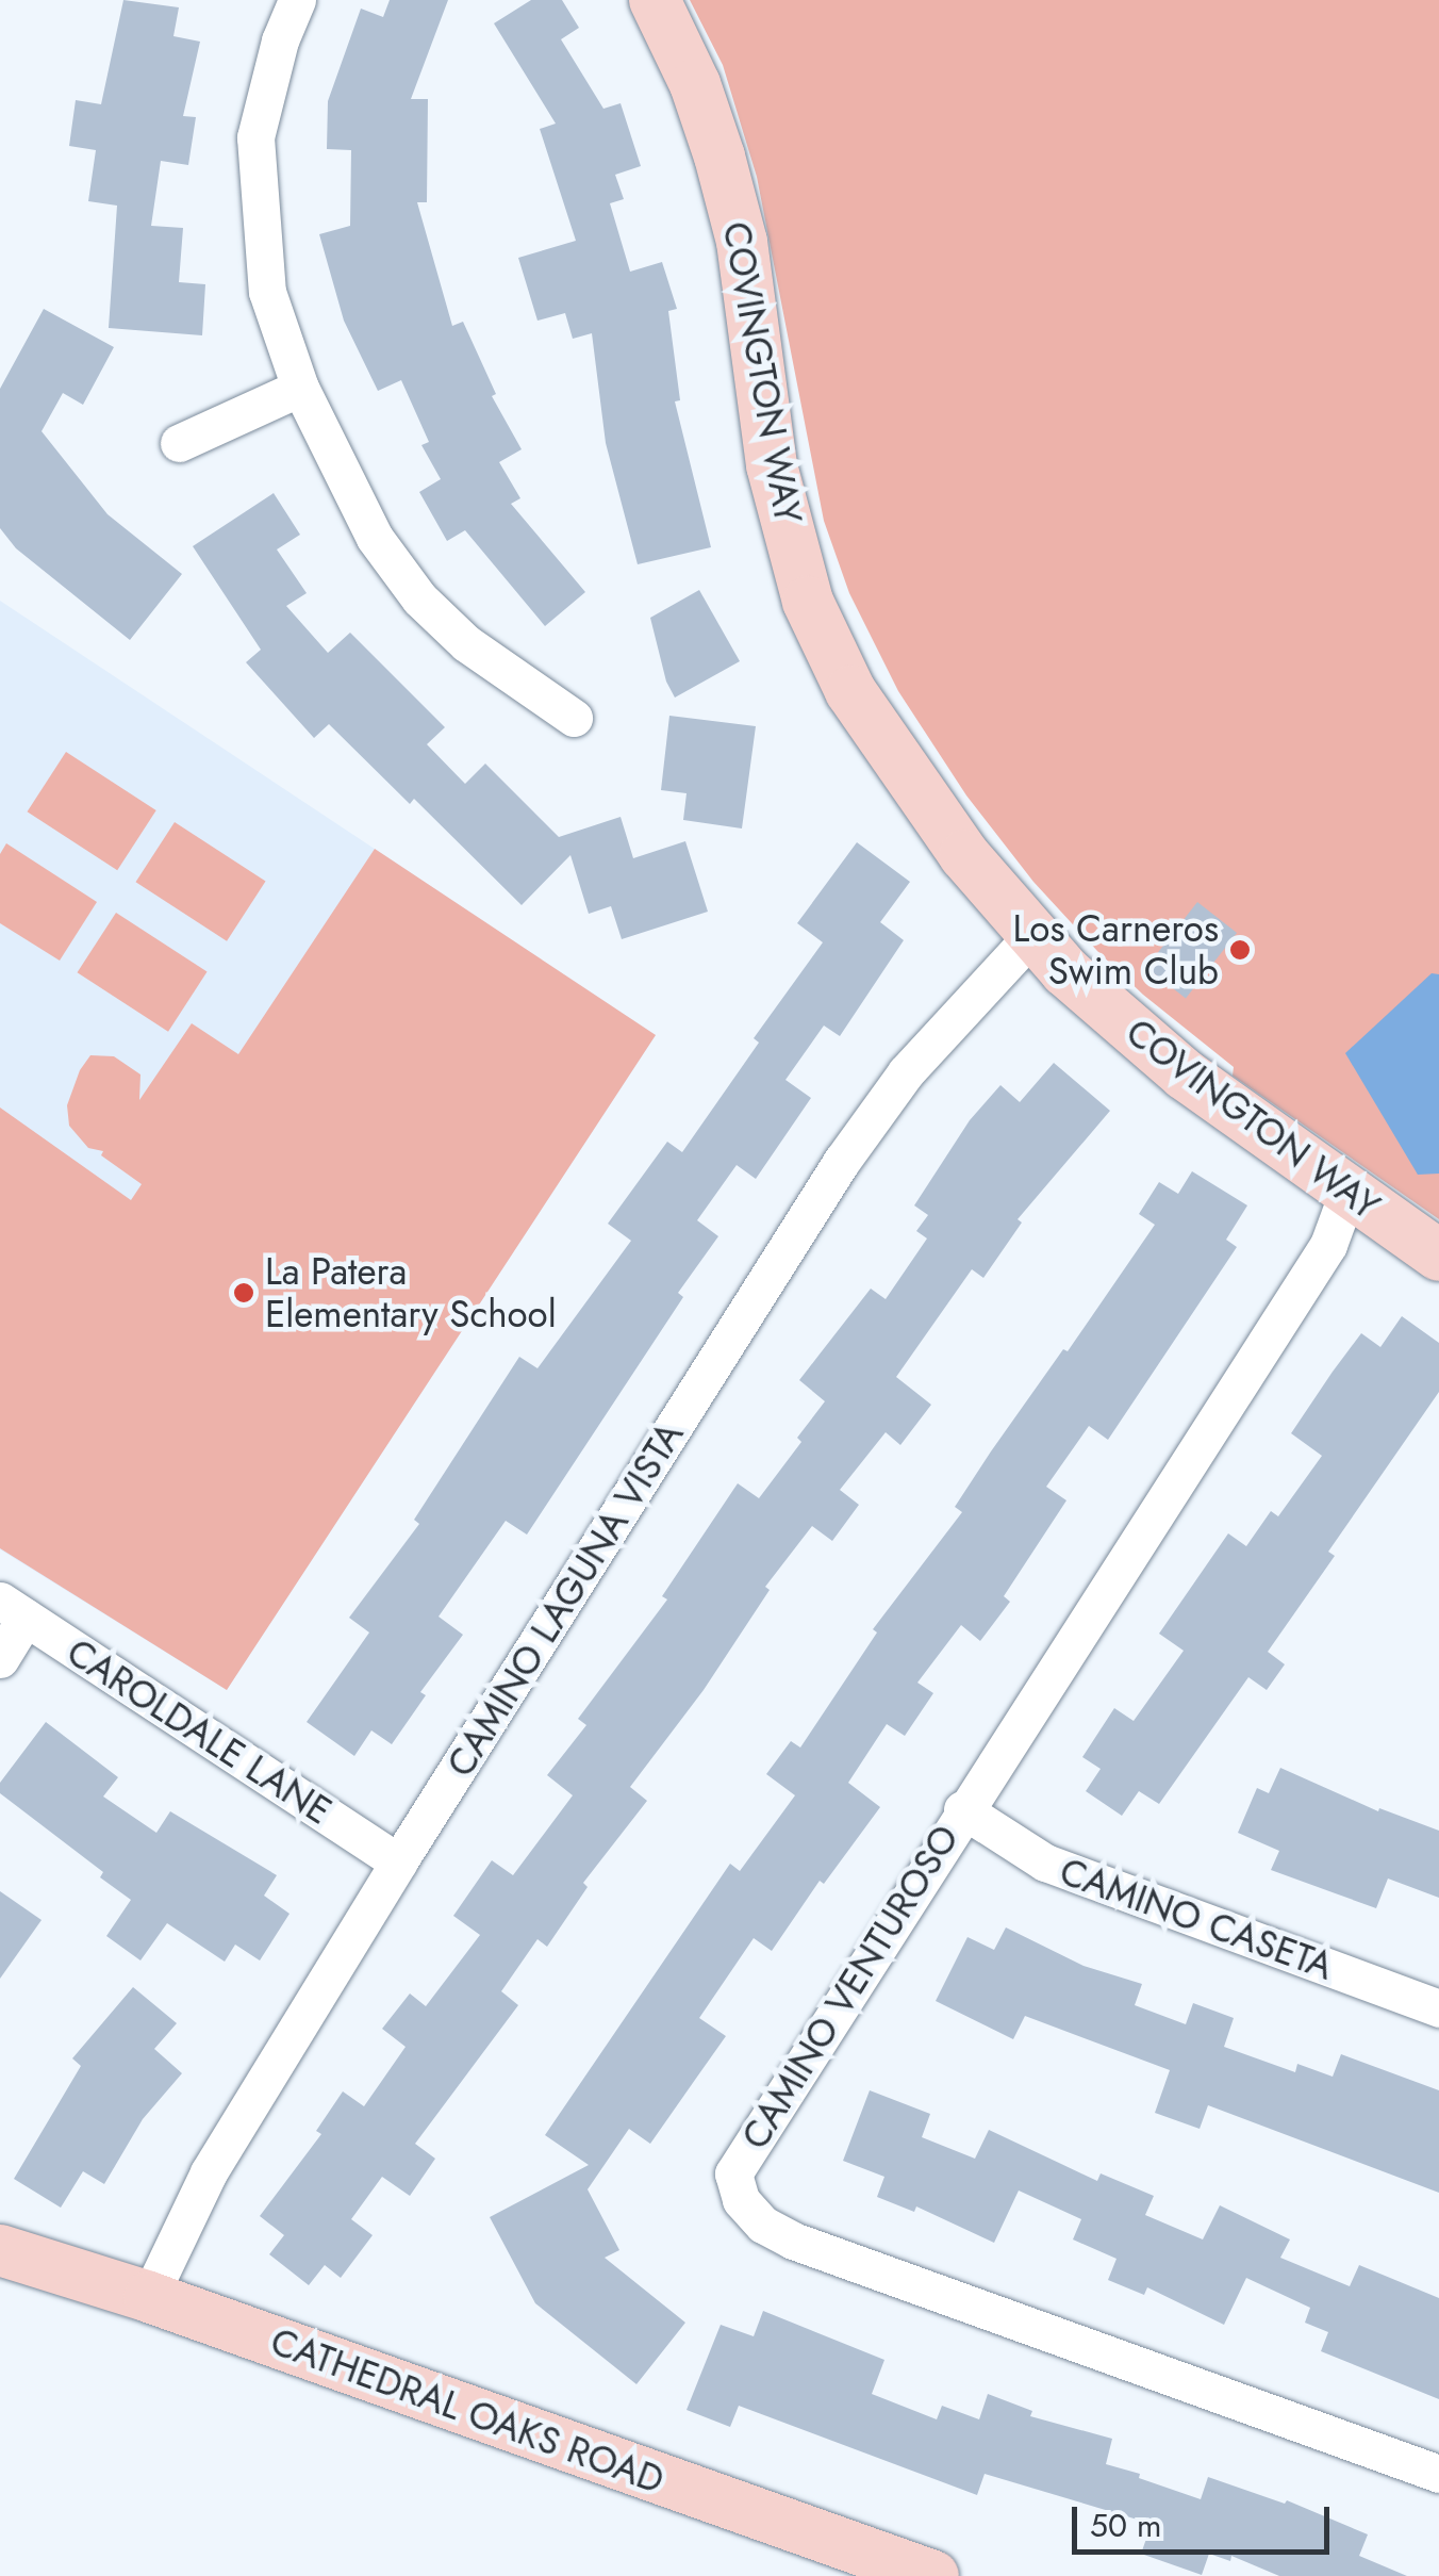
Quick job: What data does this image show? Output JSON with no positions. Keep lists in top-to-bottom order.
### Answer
{
  "streets": {
    "street": [
      "COVINGTON WAY",
      "CAMINO LAGUNA VISTA",
      "CAROLDALE LANE",
      "CAMINO CASETA",
      "CAMINO VENTUROSO",
      "CATHEDRAL OAKS ROAD"
    ]
  },
  "crossings": [
    ["COVINGTON WAY", "CAMINO LAGUNA VISTA"],
    ["COVINGTON WAY", "CAMINO VENTUROSO"],
    ["CAMINO LAGUNA VISTA", "CAROLDALE LANE"],
    ["CAMINO LAGUNA VISTA", "CATHEDRAL OAKS ROAD"],
    ["CAMINO CASETA", "CAMINO VENTUROSO"]
  ],
  "places": ["Los Carneros Swim Club", "La Patera Elementary School"],
  "scale_bar": "50 m"
}
